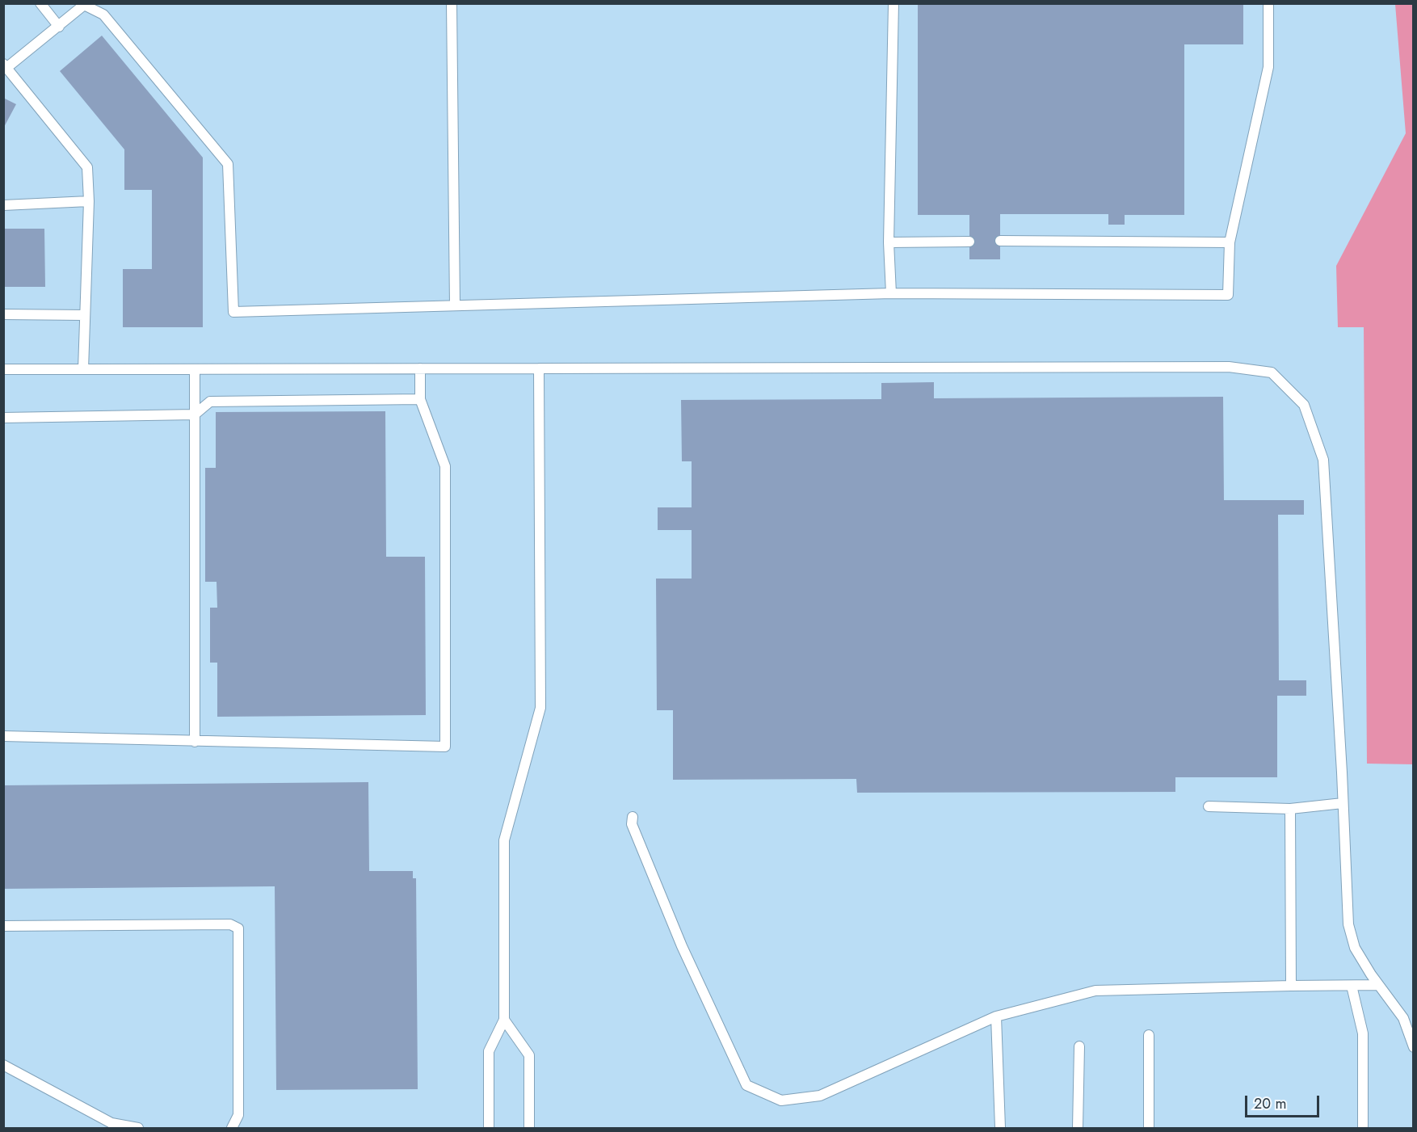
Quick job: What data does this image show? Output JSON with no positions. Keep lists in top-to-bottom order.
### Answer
{
  "scale_bar": "20 m"
}
